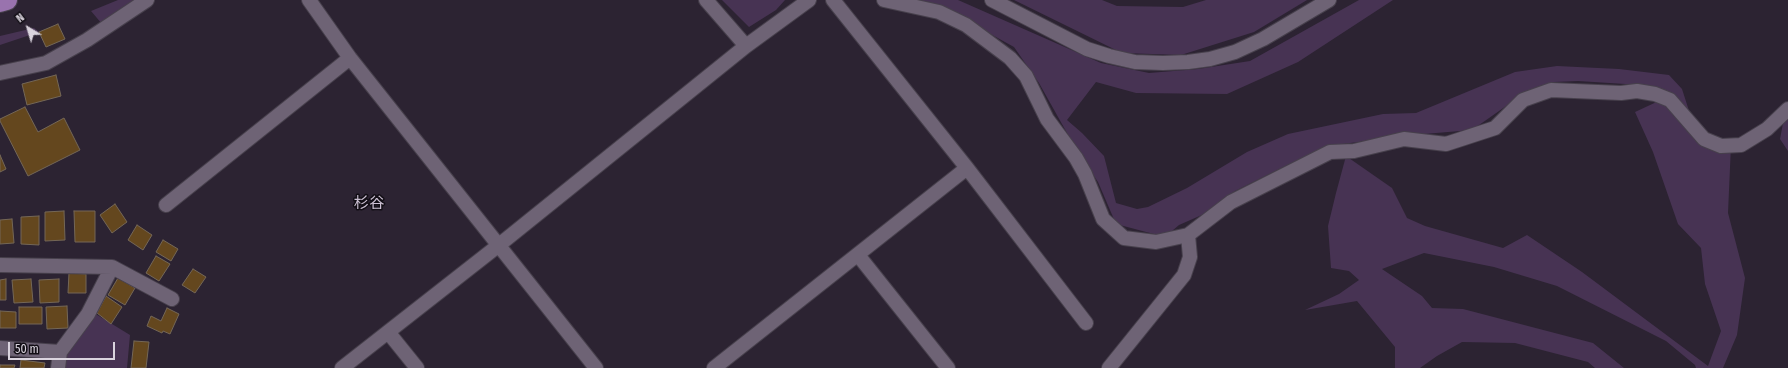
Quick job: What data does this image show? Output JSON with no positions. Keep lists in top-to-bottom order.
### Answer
{
  "districts": ["杉谷"],
  "scale_bar": "50 m",
  "north": "top left"
}
